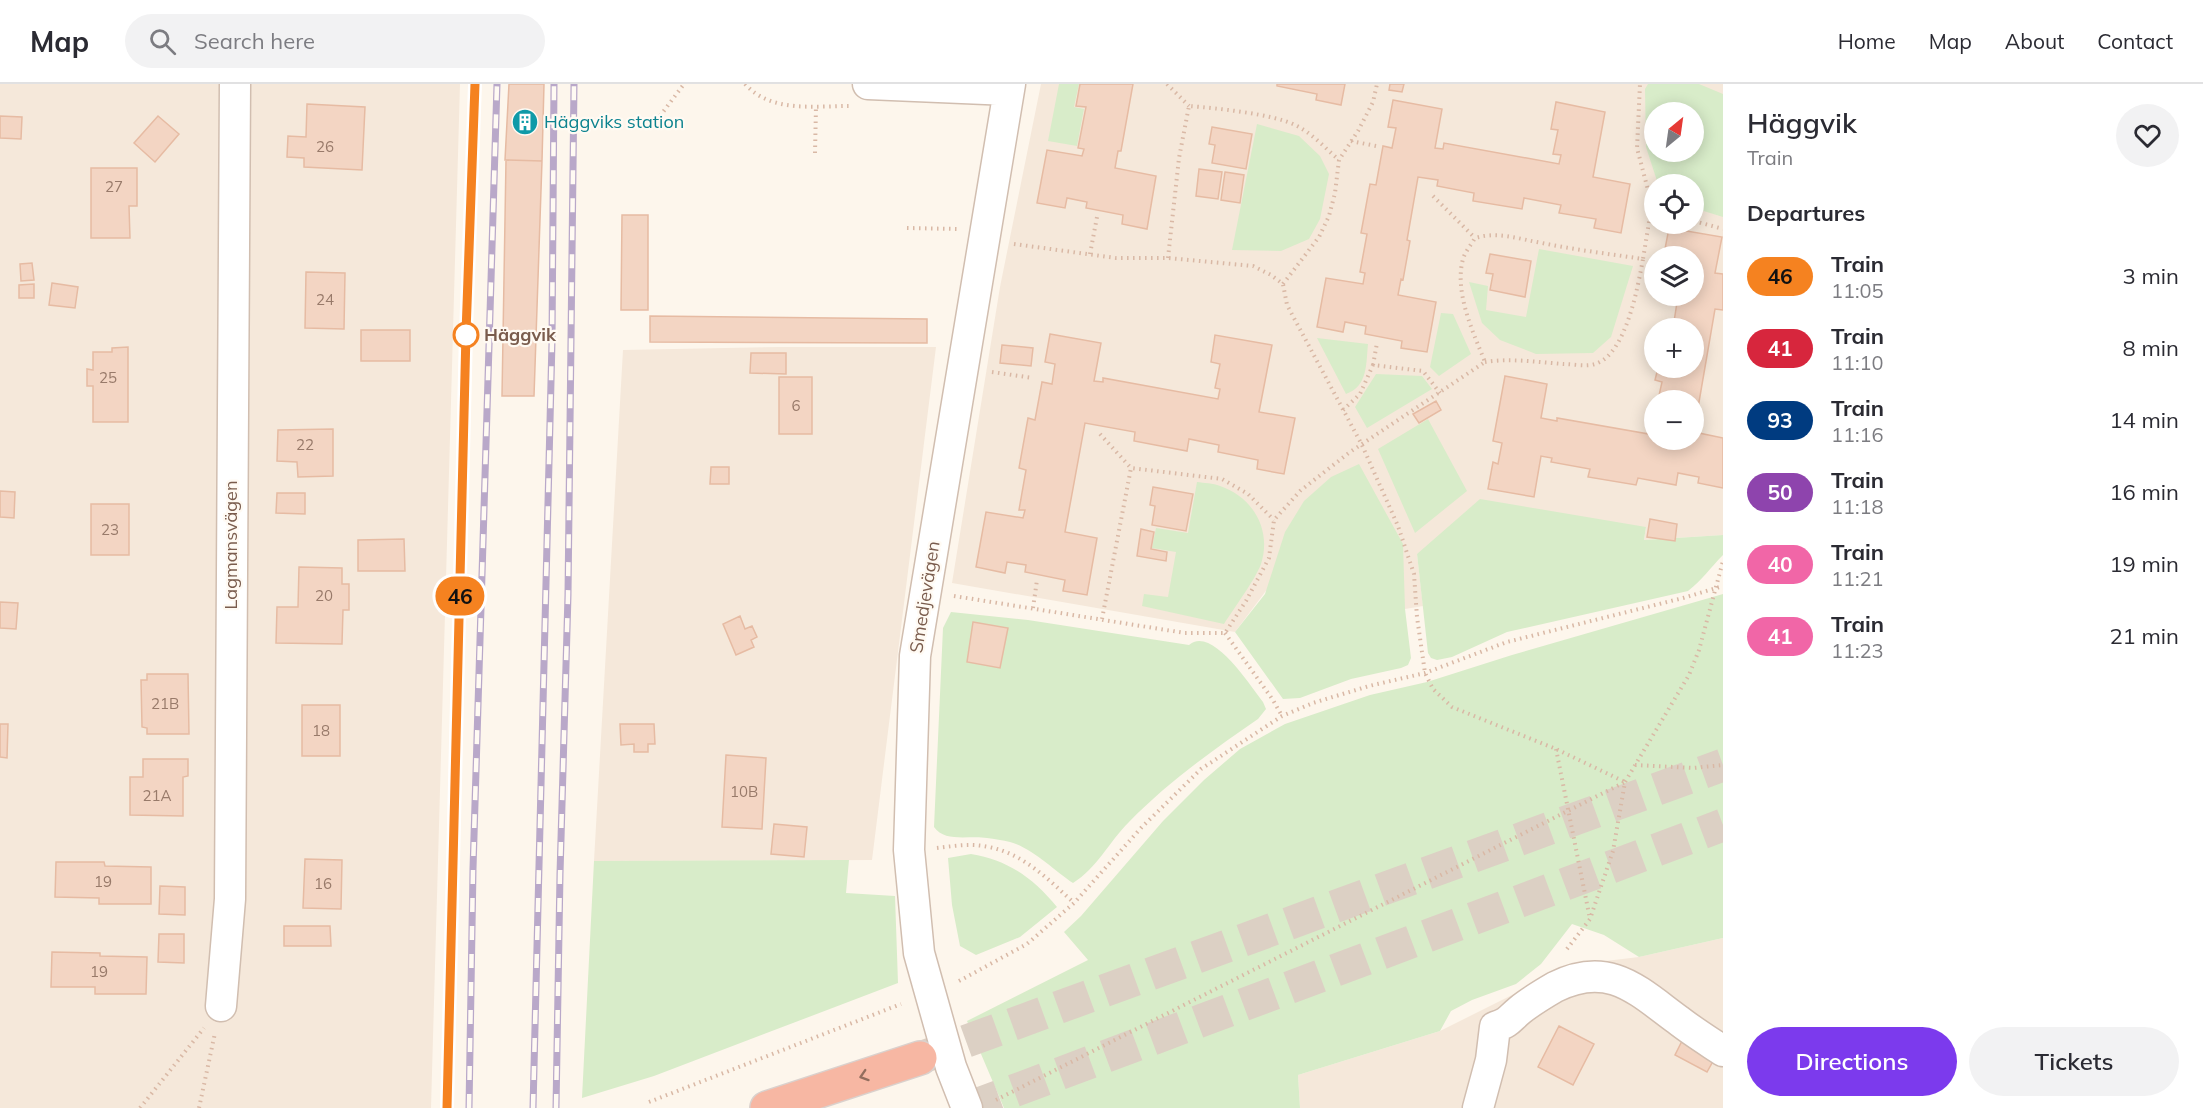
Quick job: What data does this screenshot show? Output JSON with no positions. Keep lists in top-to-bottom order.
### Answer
{
  "streets": {
    "street": ["Lagmansvägen", "Smedjevägen"]
  },
  "places": {
    "building": ["Häggviks station"],
    "other": ["Häggvik"]
  },
  "house_numbers": [
    "26",
    "27",
    "24",
    "25",
    "6",
    "22",
    "23",
    "20",
    "21B",
    "18",
    "10B",
    "21A",
    "19",
    "16",
    "19"
  ],
  "north": "top right",
  "page": {
    "header": "Map",
    "search": "Search here",
    "nav": [
      "Home",
      "Map",
      "About",
      "Contact"
    ],
    "on_map": "46",
    "heading": [
      ["Häggvik", "Train"],
      "Departures"
    ],
    "map_buttons": ["+", "−"],
    "list": [
      {
        "mark": "46",
        "name": "Train",
        "note": "11:05",
        "value": "3 min"
      },
      {
        "mark": "41",
        "name": "Train",
        "note": "11:10",
        "value": "8 min"
      },
      {
        "mark": "93",
        "name": "Train",
        "note": "11:16",
        "value": "14 min"
      },
      {
        "mark": "50",
        "name": "Train",
        "note": "11:18",
        "value": "16 min"
      },
      {
        "mark": "40",
        "name": "Train",
        "note": "11:21",
        "value": "19 min"
      },
      {
        "mark": "41",
        "name": "Train",
        "note": "11:23",
        "value": "21 min"
      }
    ],
    "buttons": ["Directions", "Tickets"]
  }
}
